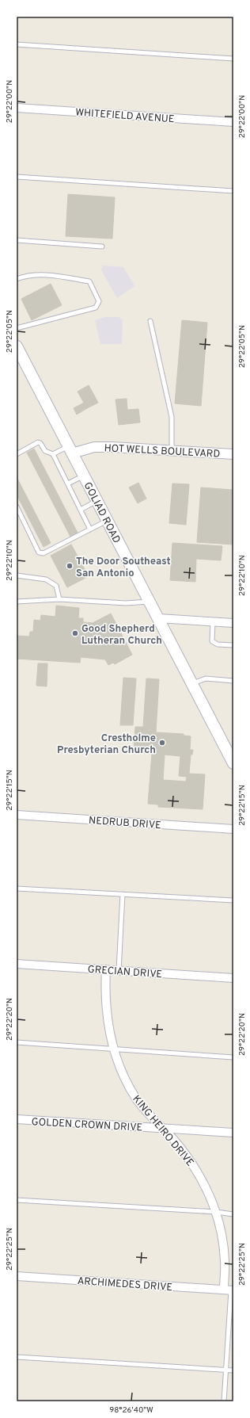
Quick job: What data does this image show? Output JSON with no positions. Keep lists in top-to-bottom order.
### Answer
{
  "streets": {
    "main road": ["GOLIAD ROAD"],
    "street": [
      "WHITEFIELD AVENUE",
      "HOT WELLS BOULEVARD",
      "NEDRUB DRIVE",
      "GRECIAN DRIVE",
      "GOLDEN CROWN DRIVE",
      "KING HEIRO DRIVE",
      "ARCHIMEDES DRIVE"
    ]
  },
  "crossings": [
    ["HOT WELLS BOULEVARD", "GOLIAD ROAD"],
    ["GRECIAN DRIVE", "KING HEIRO DRIVE"],
    ["GOLDEN CROWN DRIVE", "KING HEIRO DRIVE"],
    ["KING HEIRO DRIVE", "ARCHIMEDES DRIVE"]
  ],
  "places": ["The Door Southeast San Antonio", "Good Shepherd Lutheran Church", "Crestholme Presbyterian Church"],
  "coordinates": [
    "29°22'00\"N",
    "29°22'05\"N",
    "29°22'10\"N",
    "29°22'15\"N",
    "29°22'20\"N",
    "29°22'25\"N",
    "98°26'40\"W"
  ]
}
